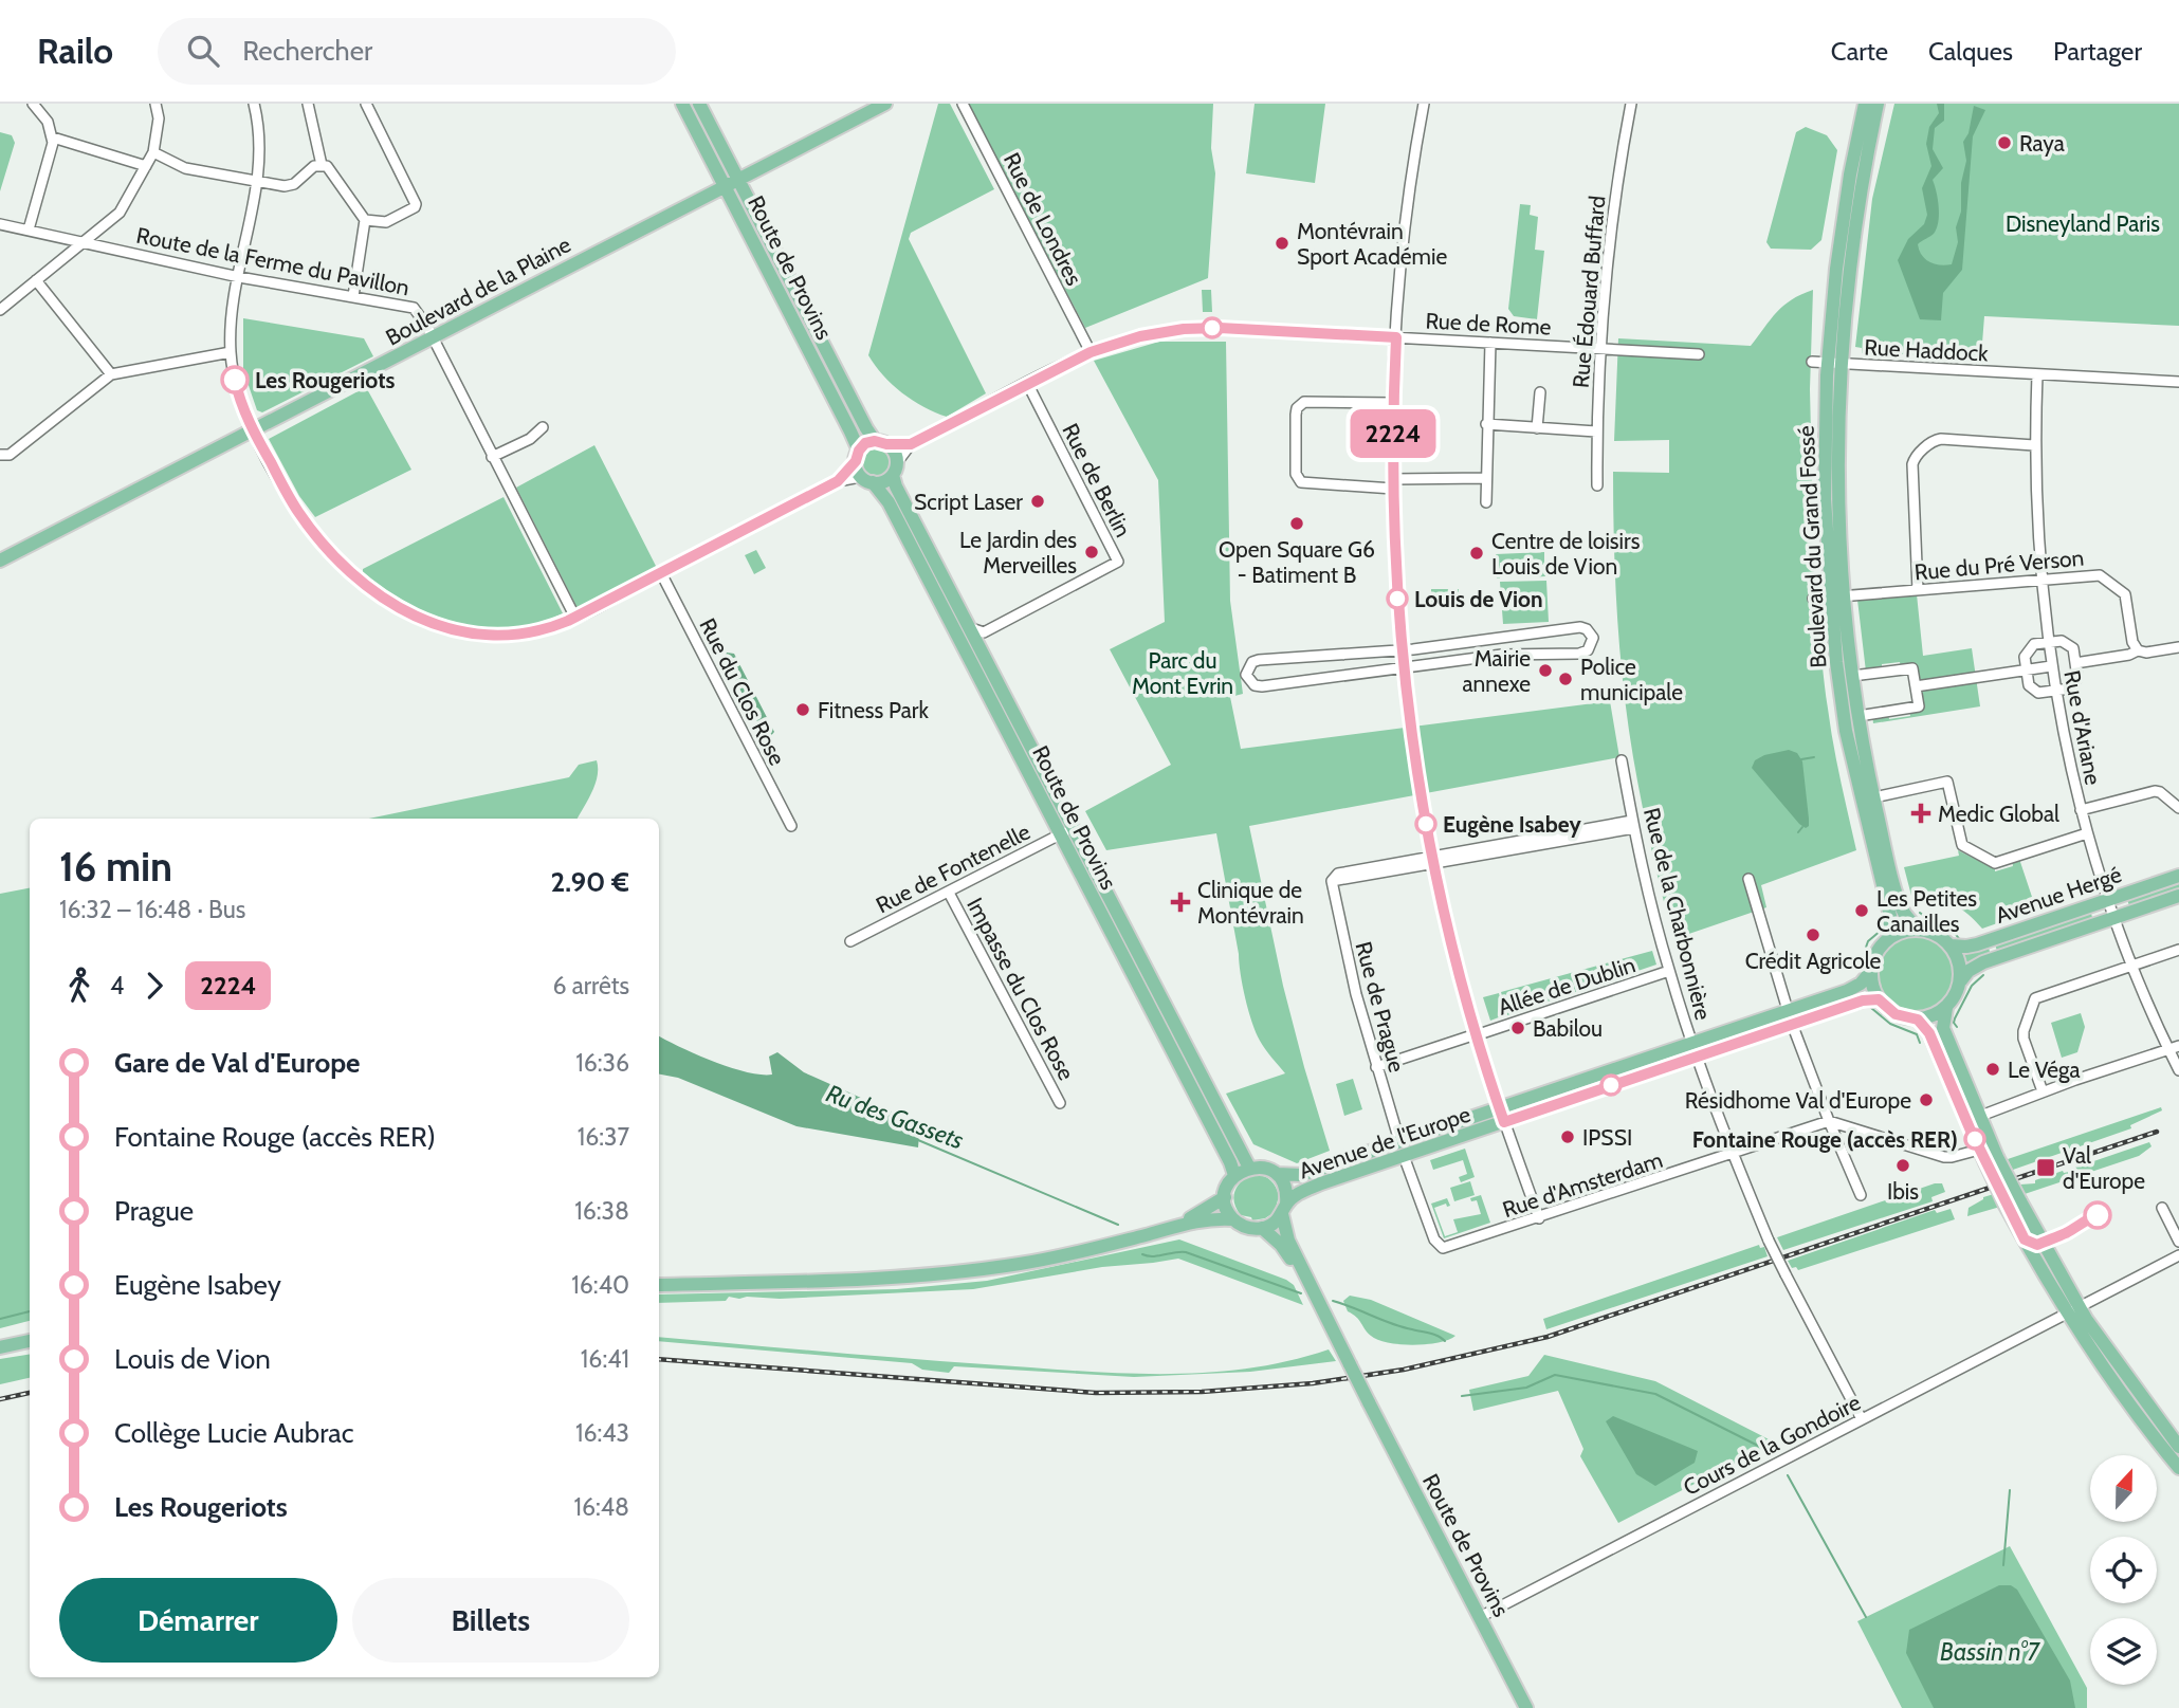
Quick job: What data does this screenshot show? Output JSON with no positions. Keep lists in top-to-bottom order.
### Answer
{
  "streets": {
    "main road": [
      "Route de Provins",
      "Boulevard de la Plaine",
      "Boulevard du Grand Fossé",
      "Avenue Hergé",
      "Avenue de l'Europe"
    ],
    "street": [
      "Rue de Londres",
      "Route de la Ferme du Pavillon",
      "Rue Édouard Buffard",
      "Rue de Rome",
      "Rue Haddock",
      "Rue de Berlin",
      "Rue du Pré Verson",
      "Rue du Clos Rose",
      "Rue d'Ariane",
      "Rue de Fontenelle",
      "Rue de la Charbonnière",
      "Allée de Dublin",
      "Impasse du Clos Rose",
      "Rue de Prague",
      "Rue d'Amsterdam",
      "Cours de la Gondoire"
    ]
  },
  "crossings": [
    ["Rue de Londres", "Rue de Rome"],
    ["Route de la Ferme du Pavillon", "Boulevard de la Plaine"],
    ["Route de Provins", "Boulevard de la Plaine"],
    ["Route de Provins", "Rue de Fontenelle"],
    ["Route de Provins", "Avenue de l'Europe"],
    ["Route de Provins", "Cours de la Gondoire"],
    ["Rue Édouard Buffard", "Rue de Rome"],
    ["Rue de Rome", "Rue de Berlin"],
    ["Rue Haddock", "Boulevard du Grand Fossé"],
    ["Rue Haddock", "Rue d'Ariane"],
    ["Boulevard du Grand Fossé", "Rue du Pré Verson"],
    ["Boulevard du Grand Fossé", "Avenue Hergé"],
    ["Boulevard du Grand Fossé", "Avenue de l'Europe"],
    ["Rue du Pré Verson", "Rue d'Ariane"],
    ["Rue d'Ariane", "Avenue Hergé"],
    ["Rue de Fontenelle", "Impasse du Clos Rose"],
    ["Avenue Hergé", "Avenue de l'Europe"],
    ["Rue de la Charbonnière", "Allée de Dublin"],
    ["Rue de la Charbonnière", "Avenue de l'Europe"],
    ["Rue de la Charbonnière", "Rue d'Amsterdam"],
    ["Rue de la Charbonnière", "Cours de la Gondoire"],
    ["Allée de Dublin", "Rue de Prague"],
    ["Rue de Prague", "Avenue de l'Europe"],
    ["Avenue de l'Europe", "Rue d'Amsterdam"]
  ],
  "water": ["Ru des Gassets", "Bassin n°7"],
  "parks": ["Disneyland Paris", "Parc du Mont Evrin"],
  "places": {
    "other": [
      "Raya",
      "Montévrain Sport Académie",
      "Les Rougeriots",
      "Script Laser",
      "Open Square G6 - Batiment B",
      "Le Jardin des Merveilles",
      "Centre de loisirs Louis de Vion",
      "Louis de Vion",
      "Mairie annexe",
      "Police municipale",
      "Fitness Park",
      "Eugène Isabey",
      "Les Petites Canailles",
      "Crédit Agricole",
      "Babilou",
      "Le Véga",
      "Résidhome Val d'Europe",
      "IPSSI",
      "Fontaine Rouge (accès RER)",
      "Ibis"
    ],
    "health": ["Medic Global", "Clinique de Montévrain"],
    "transit": ["Val d'Europe"]
  },
  "lines": ["bus line 2224"],
  "north": "top",
  "page": {
    "header": "Railo",
    "search": "Rechercher",
    "nav": ["Carte", "Calques", "Partager"],
    "on_map": "2224",
    "heading": ["16 min", "16:32 – 16:48 · Bus", "2.90 €"],
    "legs": ["4", "2224", "6 arrêts"],
    "list": [
      {
        "name": "Gare de Val d'Europe",
        "value": "16:36"
      },
      {
        "name": "Fontaine Rouge (accès RER)",
        "value": "16:37"
      },
      {
        "name": "Prague",
        "value": "16:38"
      },
      {
        "name": "Eugène Isabey",
        "value": "16:40"
      },
      {
        "name": "Louis de Vion",
        "value": "16:41"
      },
      {
        "name": "Collège Lucie Aubrac",
        "value": "16:43"
      },
      {
        "name": "Les Rougeriots",
        "value": "16:48"
      }
    ],
    "buttons": ["Démarrer", "Billets"]
  }
}
